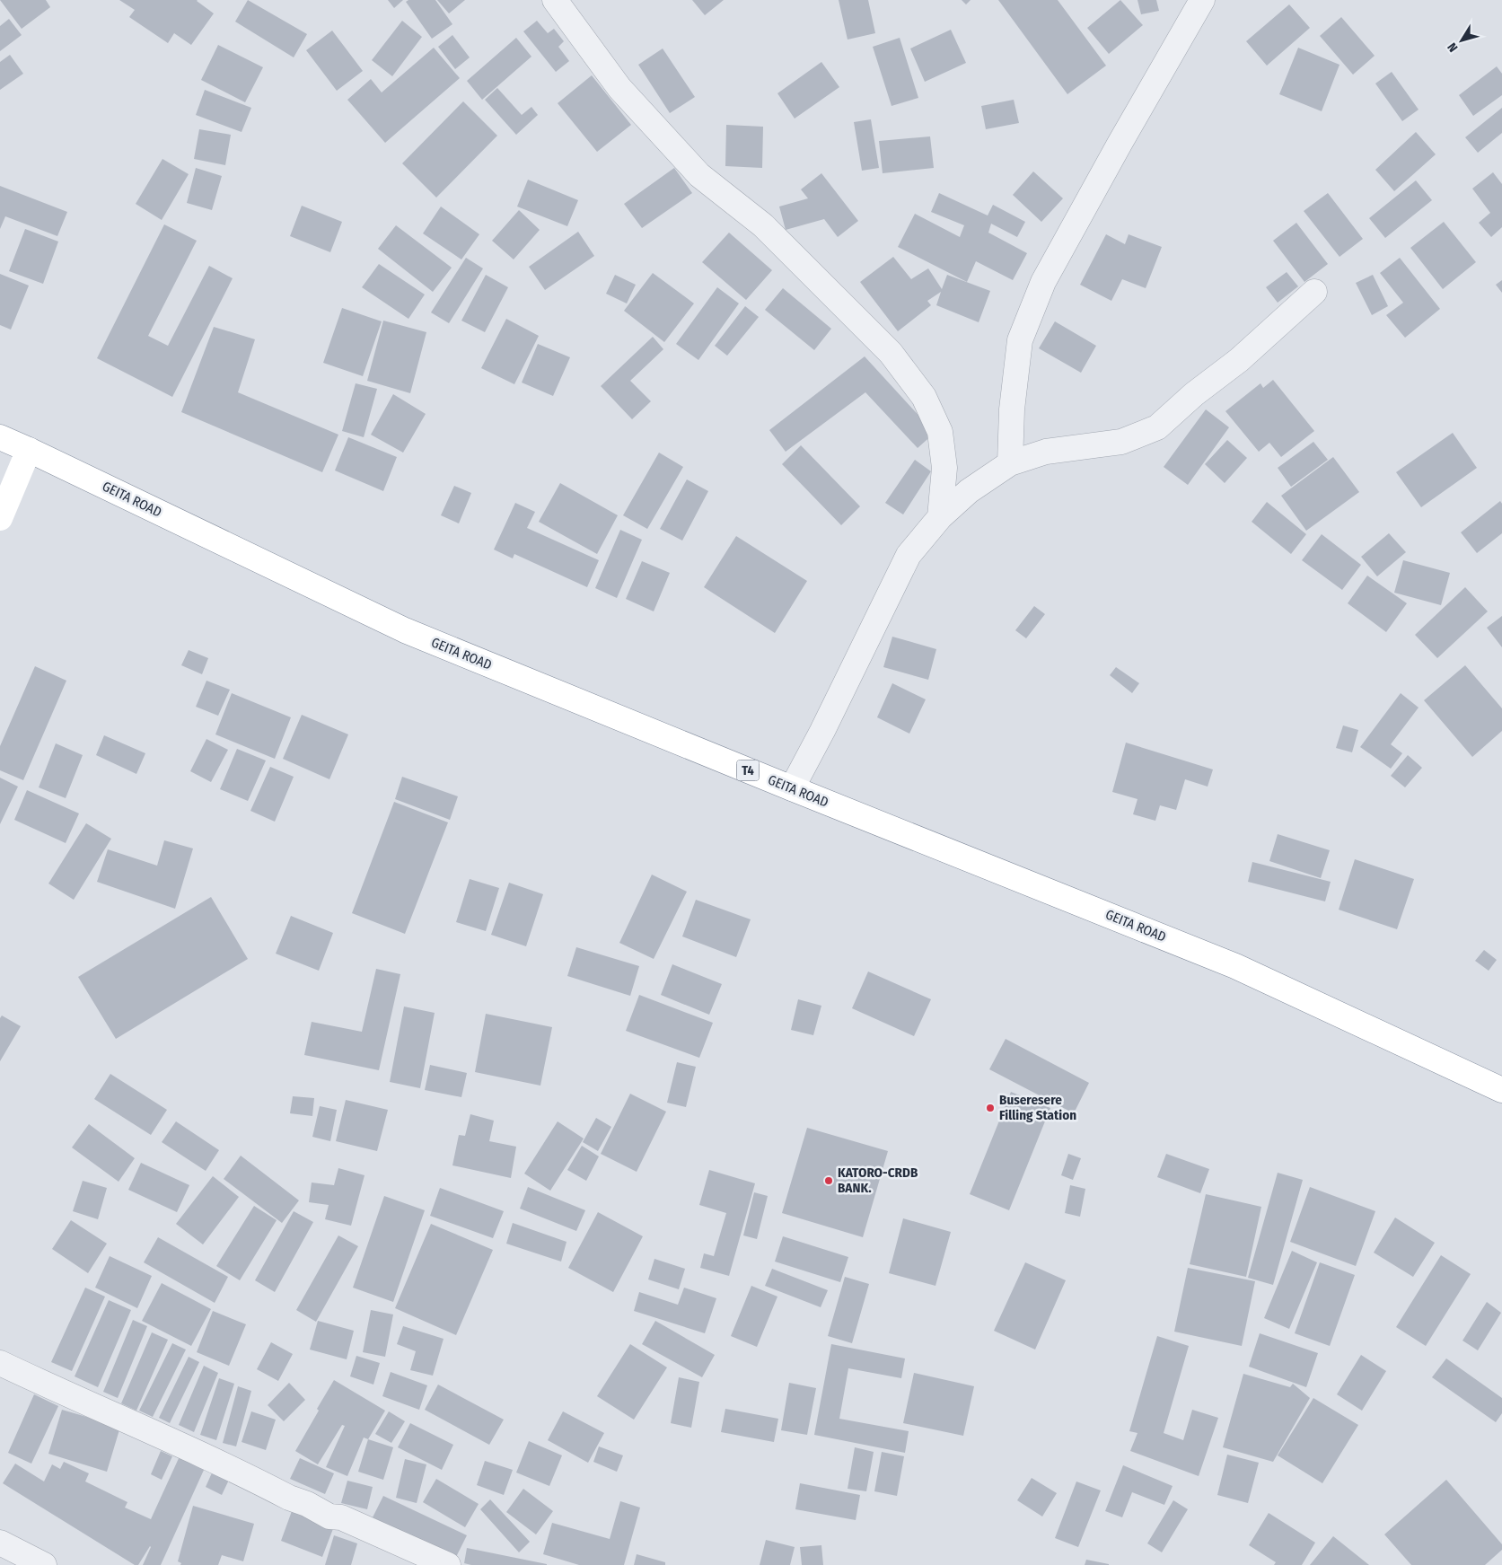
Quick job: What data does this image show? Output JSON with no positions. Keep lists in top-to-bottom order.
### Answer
{
  "streets": {
    "main road": ["GEITA ROAD", "T4"]
  },
  "places": ["Buseresere Filling Station", "KATORO-CRDB BANK."],
  "north": "bottom left"
}
